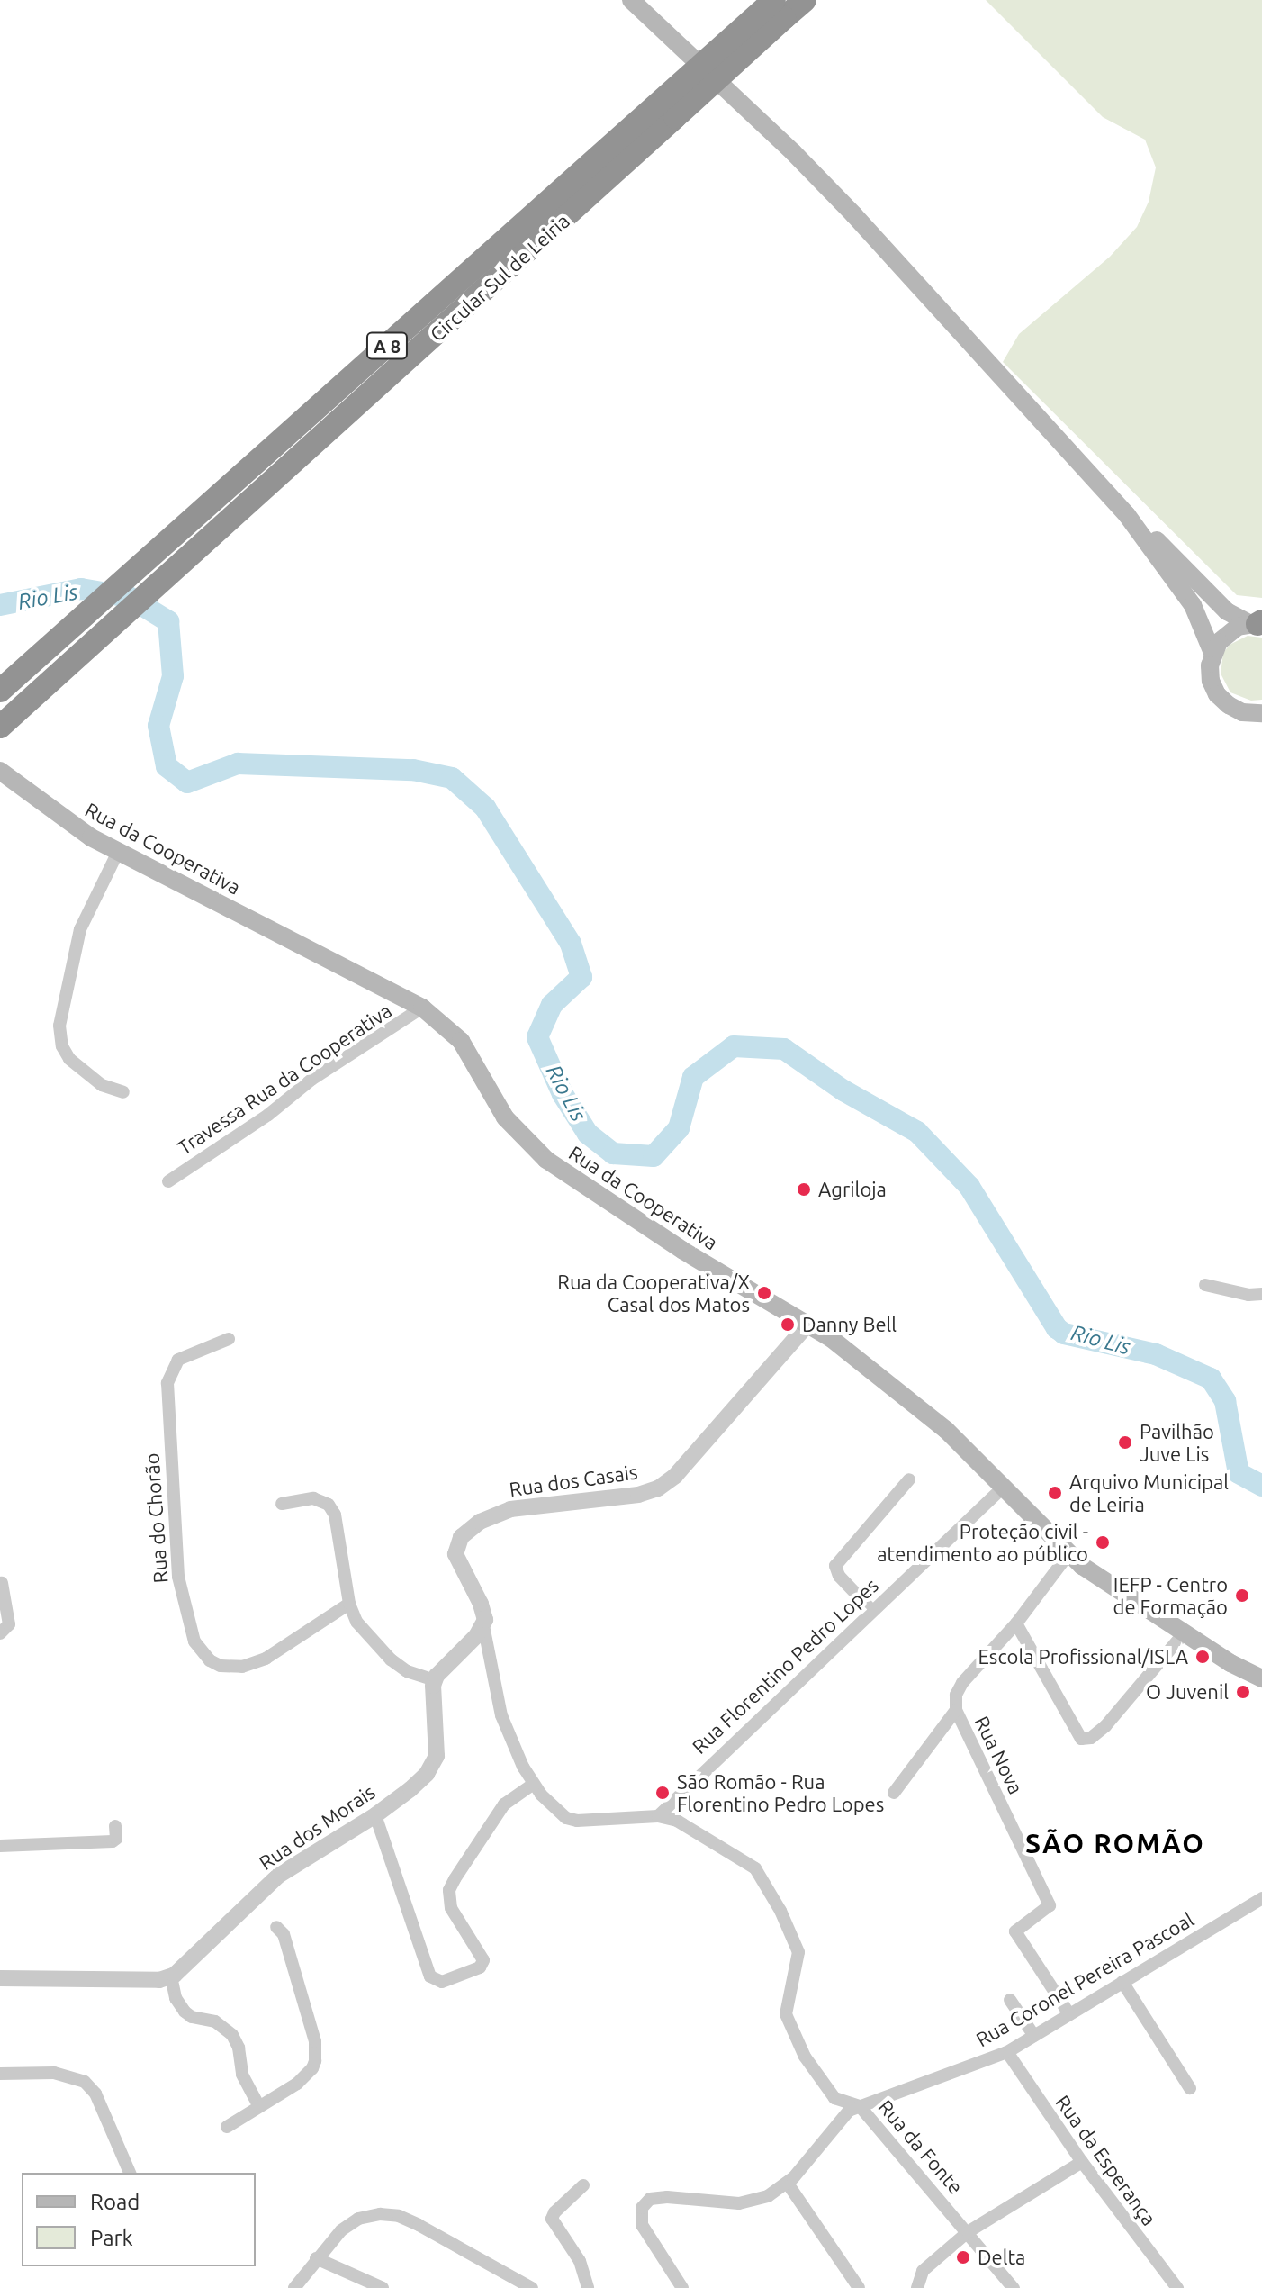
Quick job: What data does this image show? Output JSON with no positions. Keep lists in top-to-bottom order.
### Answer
{
  "streets": {
    "highway": ["Circular Sul de Leiria", "A 8"],
    "main road": ["Rua da Cooperativa"],
    "street": [
      "Travessa Rua da Cooperativa",
      "Rua dos Casais",
      "Rua do Chorão",
      "Rua Florentino Pedro Lopes",
      "Rua Nova",
      "Rua dos Morais",
      "Rua Coronel Pereira Pascoal",
      "Rua da Fonte",
      "Rua da Esperança"
    ]
  },
  "crossings": [
    ["Rua da Cooperativa", "Travessa Rua da Cooperativa"],
    ["Rua da Cooperativa", "Rua dos Casais"],
    ["Rua da Cooperativa", "Rua Florentino Pedro Lopes"],
    ["Rua da Cooperativa", "Rua Nova"],
    ["Rua dos Casais", "Rua da Fonte"],
    ["Rua Florentino Pedro Lopes", "Rua da Fonte"],
    ["Rua Nova", "Rua Coronel Pereira Pascoal"],
    ["Rua Coronel Pereira Pascoal", "Rua da Fonte"],
    ["Rua Coronel Pereira Pascoal", "Rua da Esperança"]
  ],
  "districts": ["SÃO ROMÃO"],
  "water": ["Rio Lis"],
  "places": [
    "Agriloja",
    "Rua da Cooperativa/X Casal dos Matos",
    "Danny Bell",
    "Pavilhão Juve Lis",
    "Arquivo Municipal de Leiria",
    "Proteção civil - atendimento ao público",
    "IEFP - Centro de Formação",
    "Escola Profissional/ISLA",
    "O Juvenil",
    "São Romão - Rua Florentino Pedro Lopes",
    "Delta"
  ],
  "legend": ["Road", "Park"]
}
